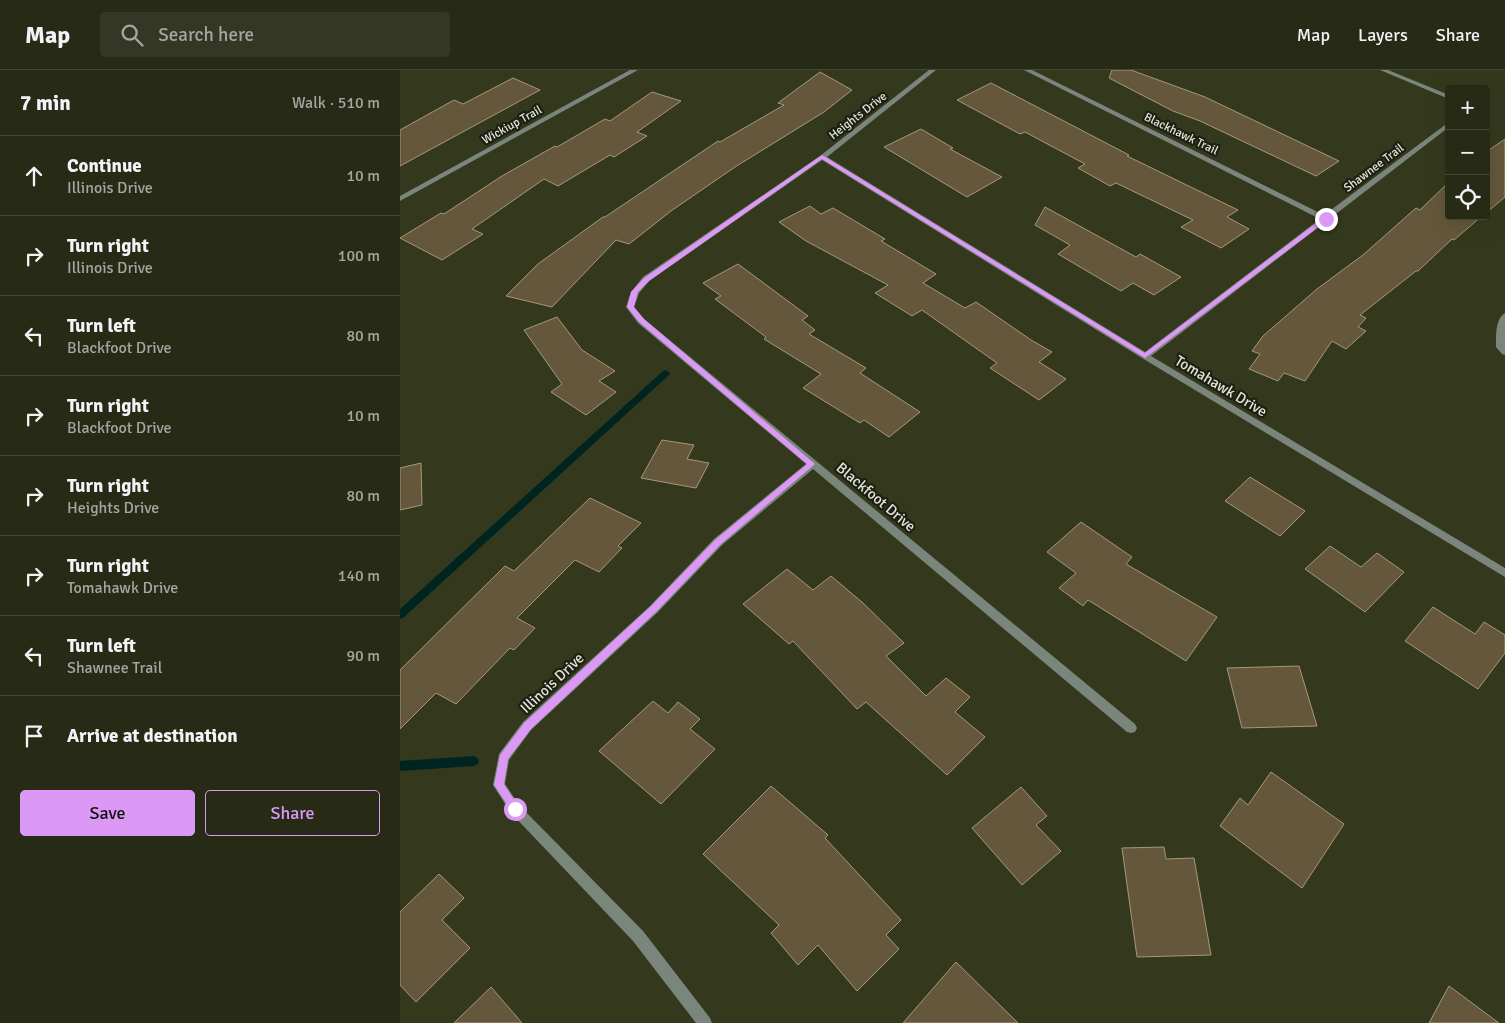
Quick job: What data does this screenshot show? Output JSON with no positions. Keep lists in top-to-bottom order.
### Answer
{
  "streets": {
    "street": [
      "Heights Drive",
      "Wickiup Trail",
      "Blackhawk Trail",
      "Shawnee Trail",
      "Tomahawk Drive",
      "Blackfoot Drive",
      "Illinois Drive"
    ]
  },
  "crossings": [
    ["Heights Drive", "Tomahawk Drive"],
    ["Heights Drive", "Blackfoot Drive"],
    ["Blackhawk Trail", "Shawnee Trail"],
    ["Shawnee Trail", "Tomahawk Drive"],
    ["Blackfoot Drive", "Illinois Drive"]
  ],
  "page": {
    "header": "Map",
    "search": "Search here",
    "nav": ["Map", "Layers", "Share"],
    "heading": ["7 min", "Walk · 510 m"],
    "map_buttons": ["+", "−"],
    "list": [
      ["Continue", "Illinois Drive", "10 m"],
      ["Turn right", "Illinois Drive", "100 m"],
      ["Turn left", "Blackfoot Drive", "80 m"],
      ["Turn right", "Blackfoot Drive", "10 m"],
      ["Turn right", "Heights Drive", "80 m"],
      ["Turn right", "Tomahawk Drive", "140 m"],
      ["Turn left", "Shawnee Trail", "90 m"],
      "Arrive at destination"
    ],
    "buttons": ["Save", "Share"]
  }
}
